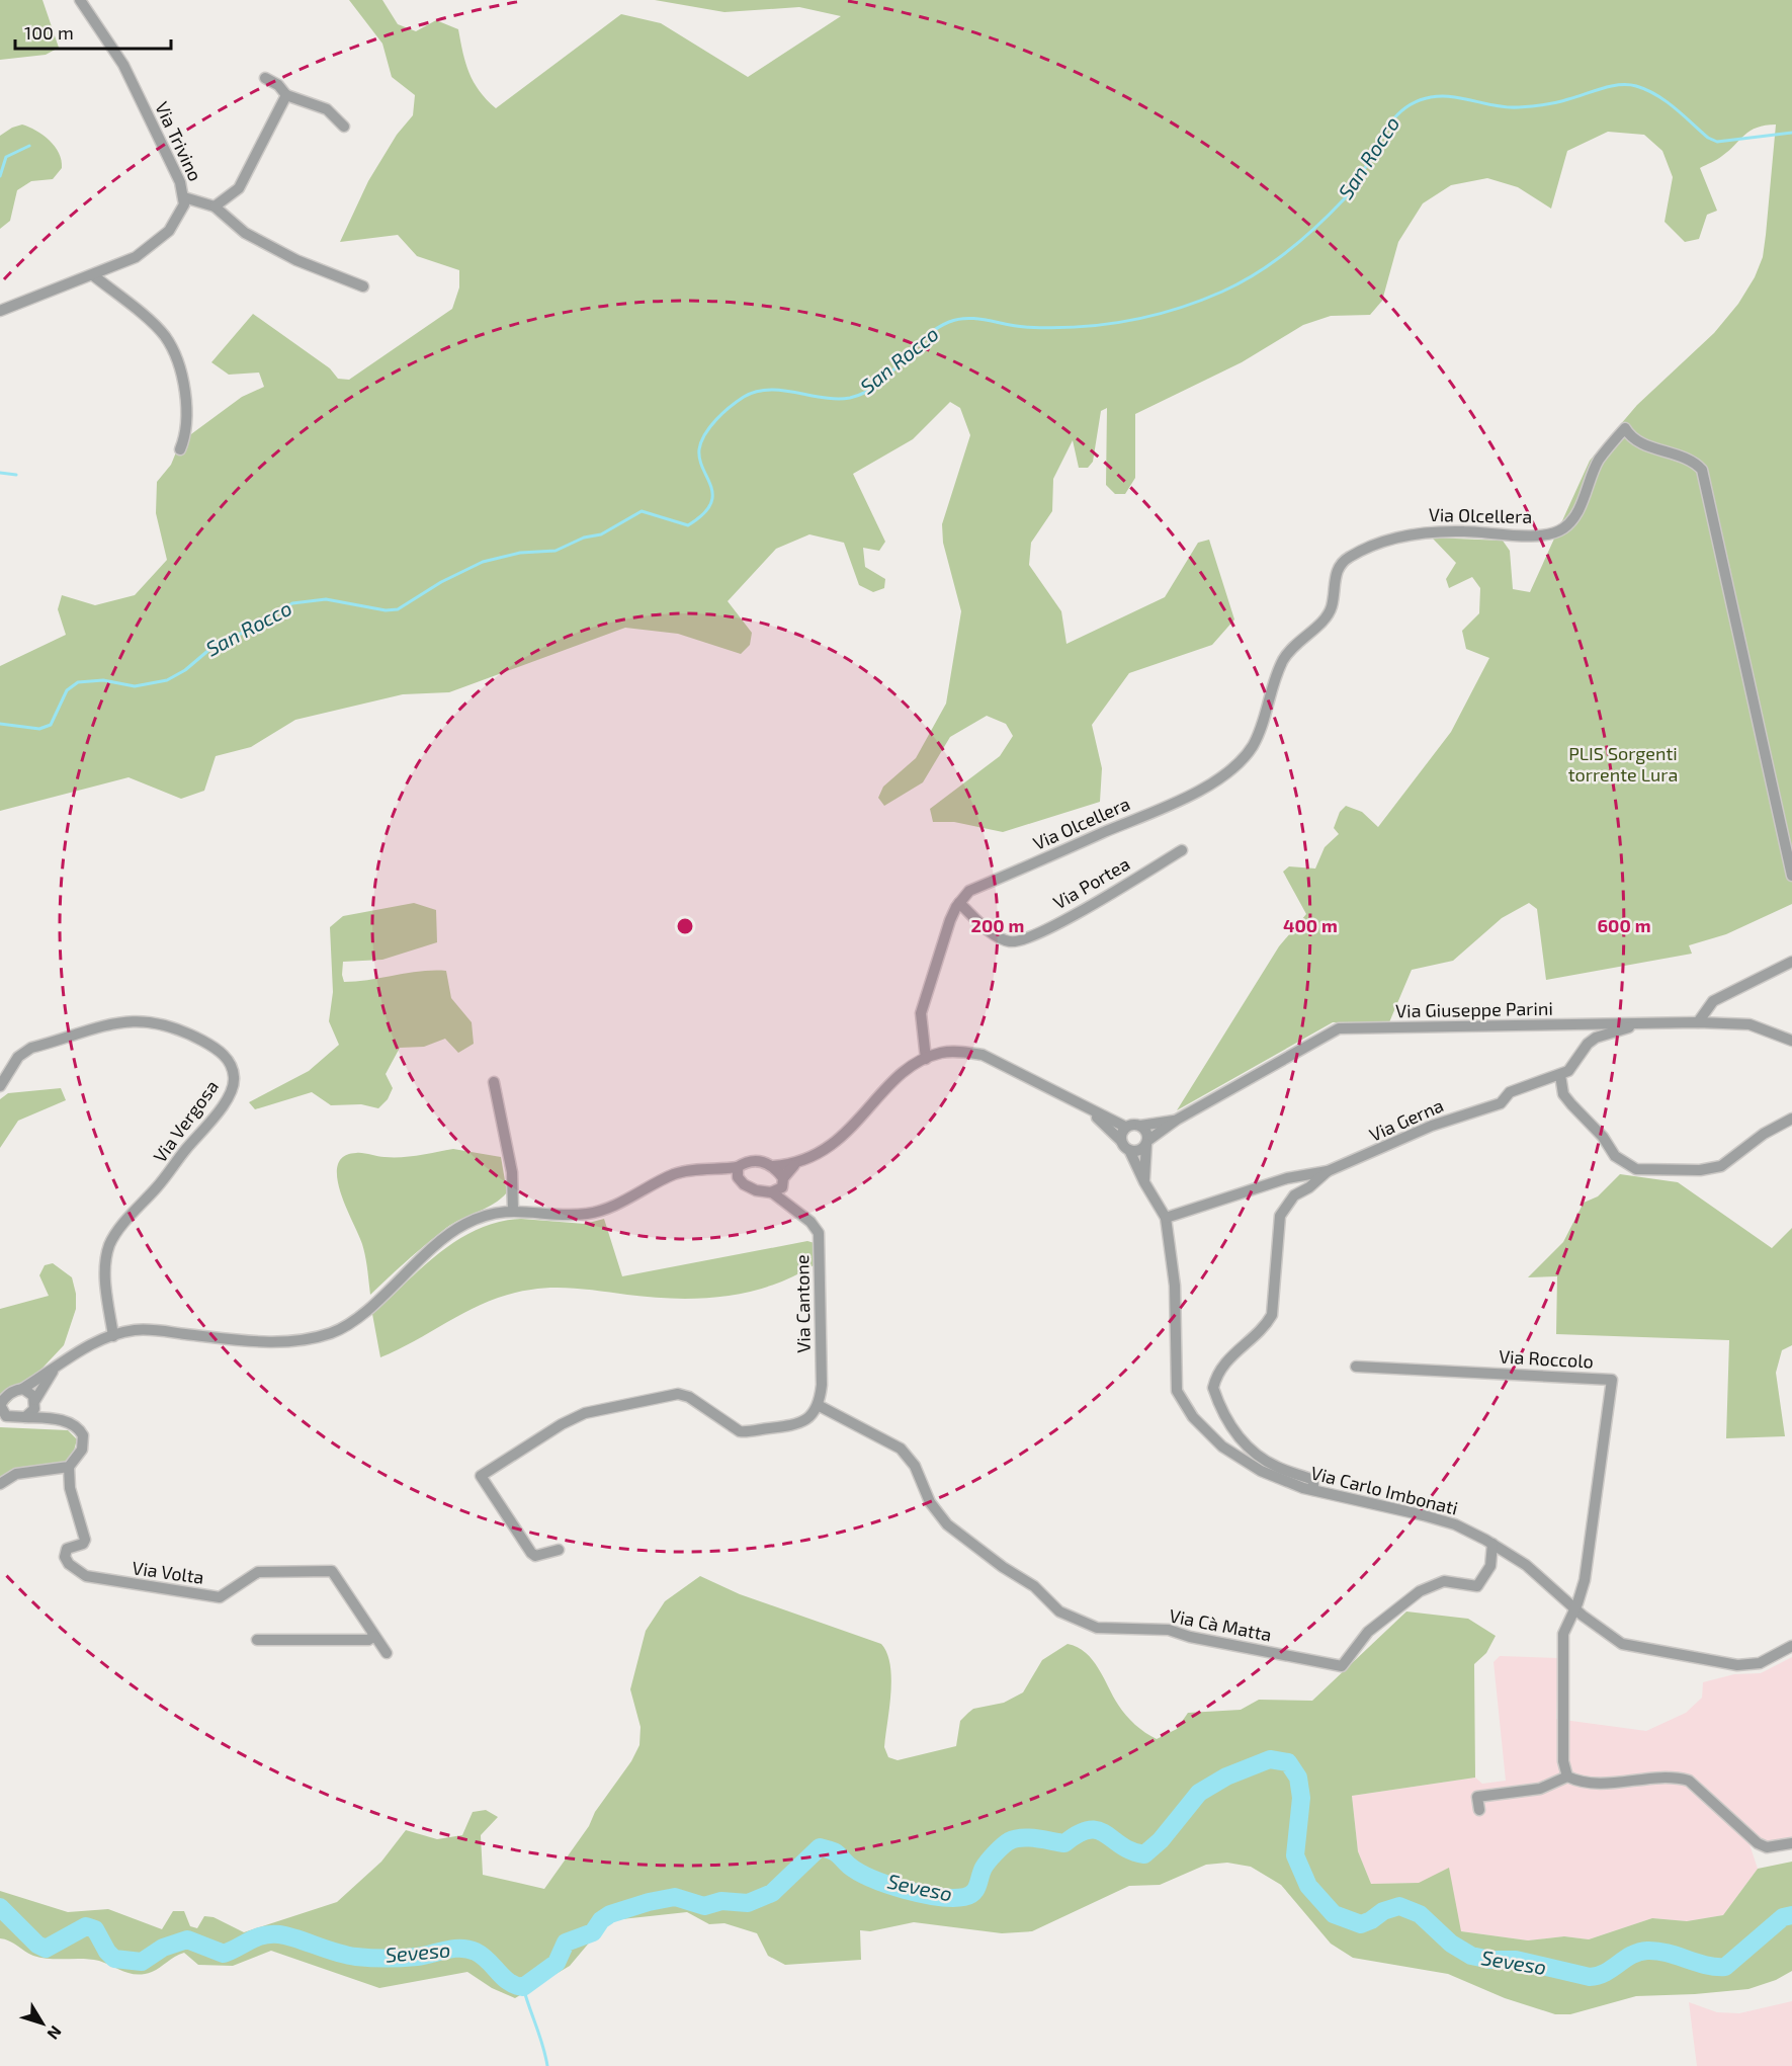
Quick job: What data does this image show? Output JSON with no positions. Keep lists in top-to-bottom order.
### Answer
{
  "streets": {
    "street": [
      "Via Trivino",
      "Via Olcellera",
      "Via Portea",
      "Via Giuseppe Parini",
      "Via Gerna",
      "Via Vergosa",
      "Via Cantone",
      "Via Roccolo",
      "Via Carlo Imbonati",
      "Via Volta",
      "Via Cà Matta"
    ]
  },
  "crossings": [
    ["Via Olcellera", "Via Portea"],
    ["Via Giuseppe Parini", "Via Carlo Imbonati"],
    ["Via Gerna", "Via Carlo Imbonati"],
    ["Via Cantone", "Via Cà Matta"],
    ["Via Roccolo", "Via Carlo Imbonati"],
    ["Via Carlo Imbonati", "Via Cà Matta"]
  ],
  "water": ["San Rocco", "Seveso"],
  "parks": ["PLIS Sorgenti torrente Lura"],
  "scale_bar": "100 m",
  "north": "bottom right",
  "rings": ["200 m", "400 m", "600 m"]
}
